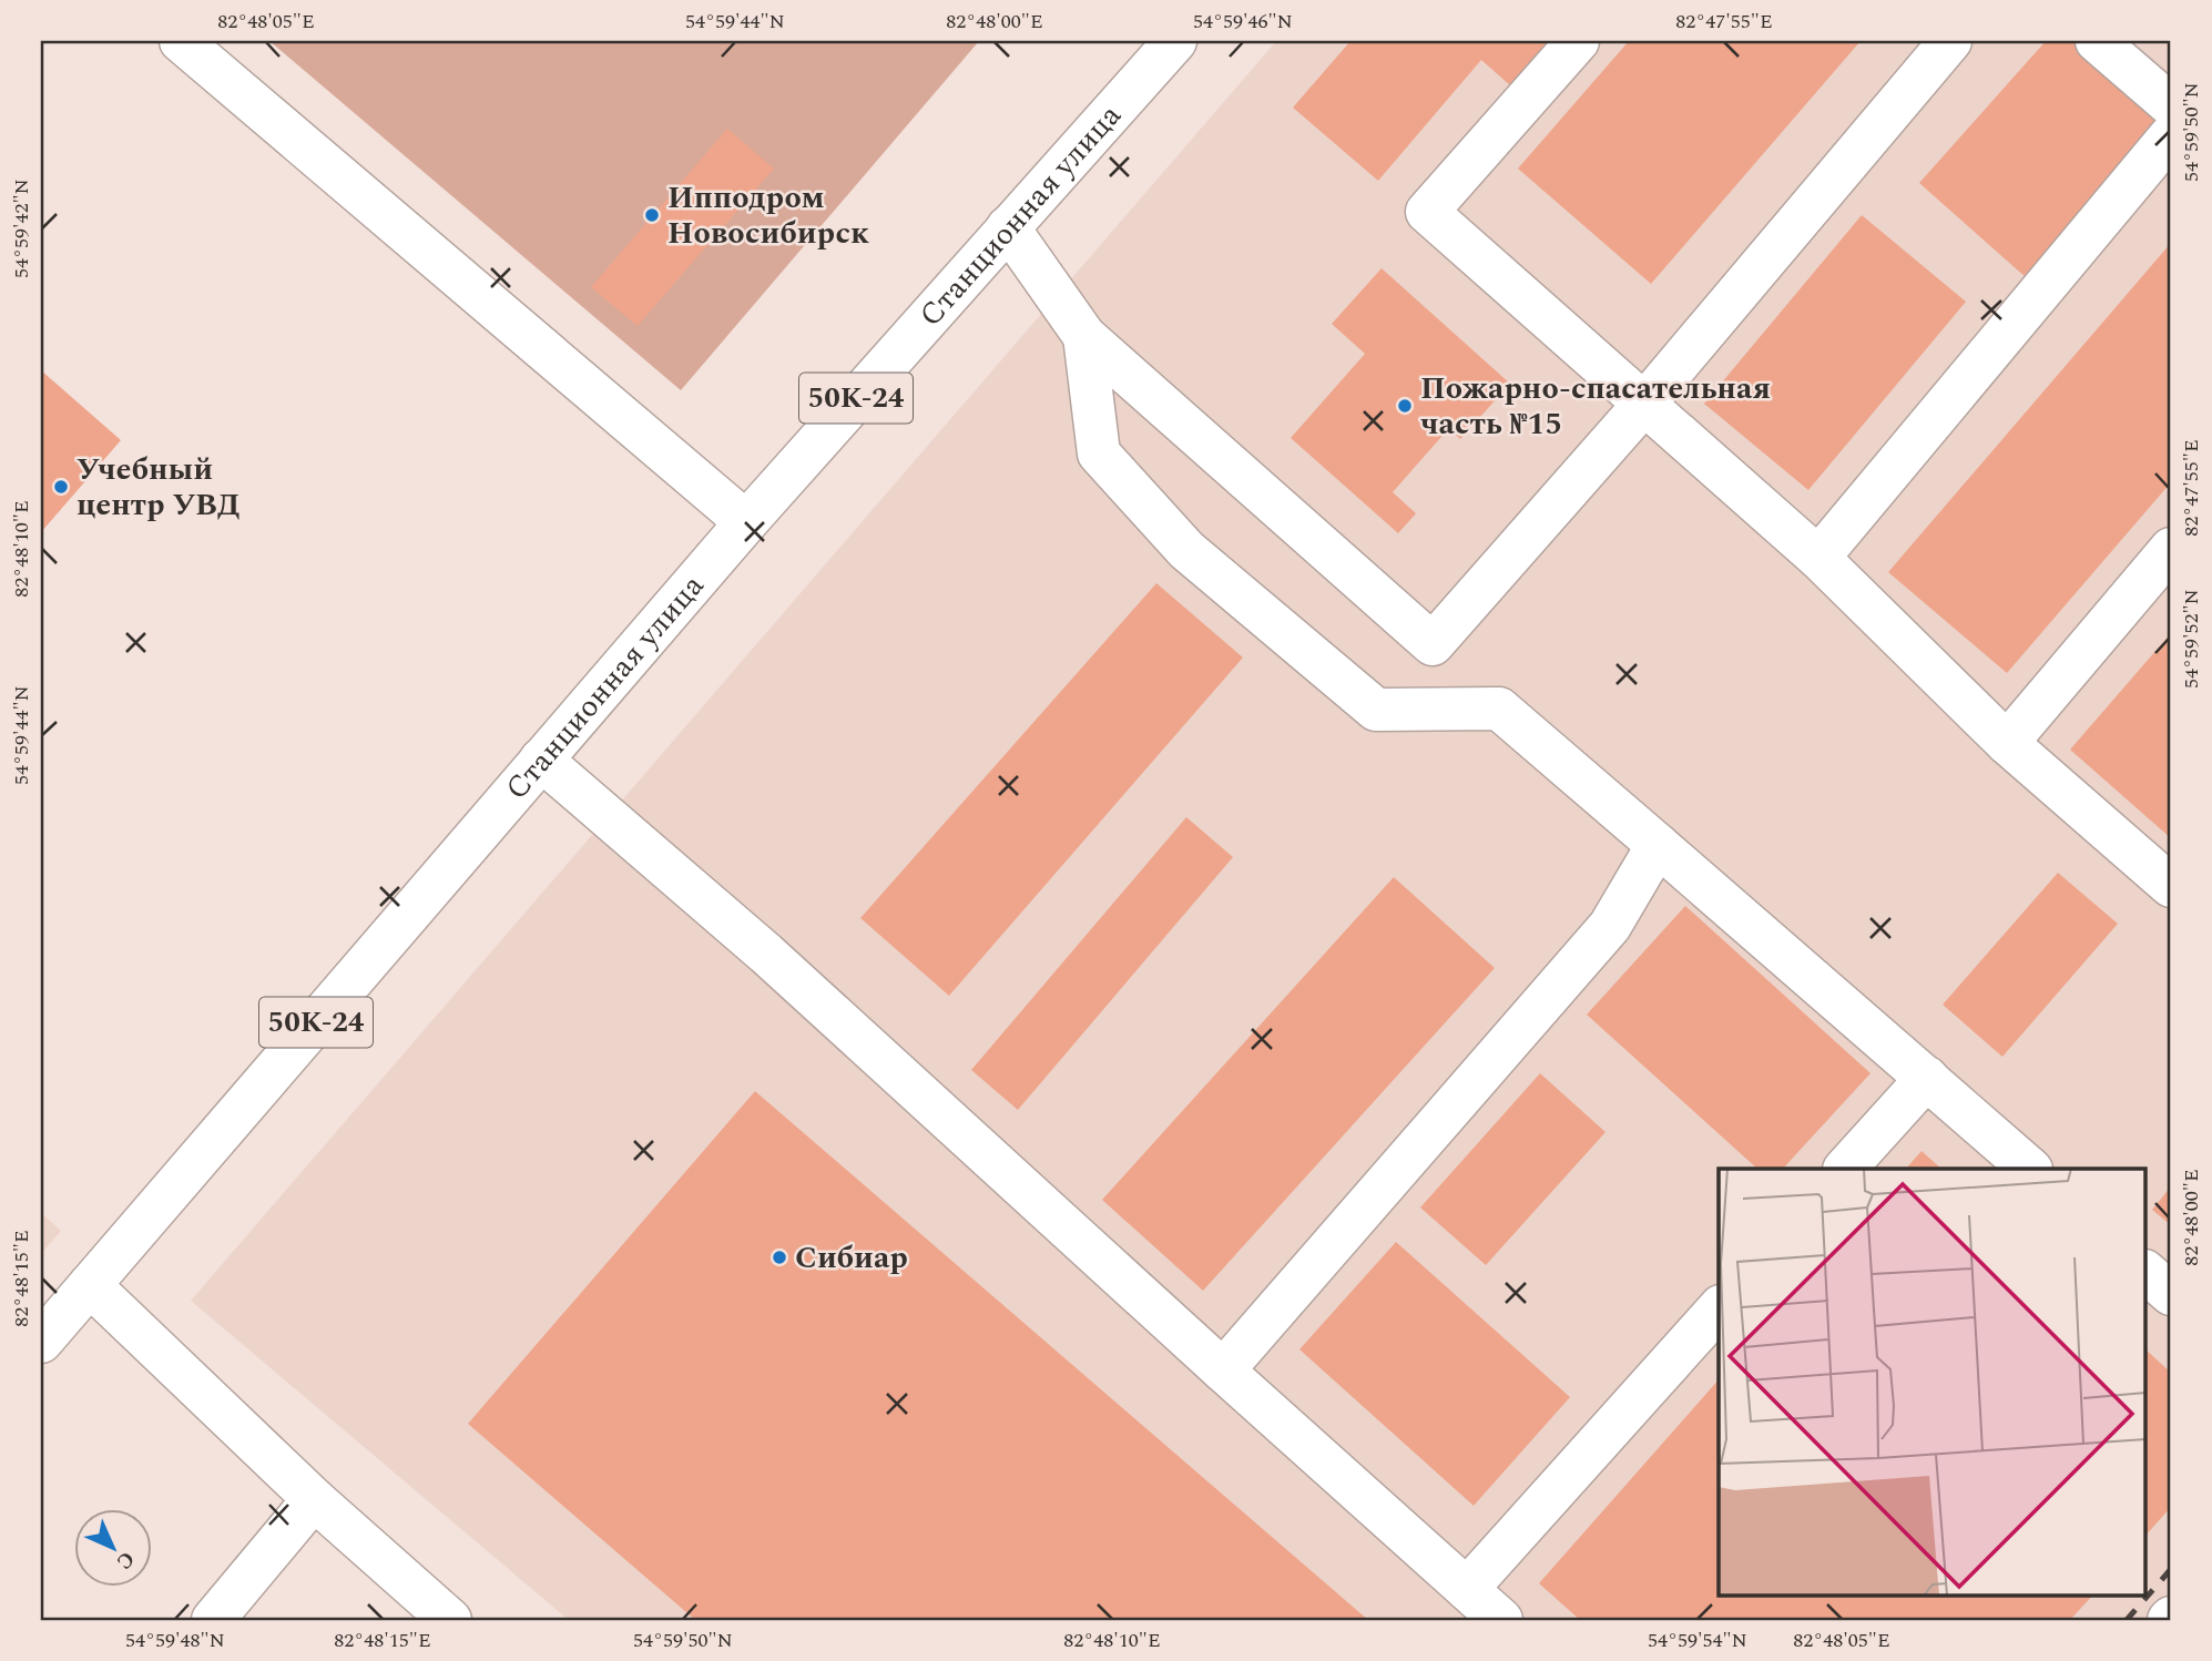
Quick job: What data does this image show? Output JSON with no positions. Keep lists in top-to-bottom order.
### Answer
{
  "streets": {
    "main road": ["Станционная улица", "50К-24"]
  },
  "places": [
    "Ипподром Новосибирск",
    "Пожарно-спасательная часть №15",
    "Учебный центр УВД",
    "Сибиар"
  ],
  "north": "bottom right",
  "coordinates": [
    "82°48'05\"E",
    "54°59'44\"N",
    "82°48'00\"E",
    "54°59'46\"N",
    "82°47'55\"E",
    "54°59'50\"N",
    "54°59'42\"N",
    "82°48'10\"E",
    "54°59'52\"N",
    "82°48'15\"E",
    "54°59'48\"N",
    "54°59'54\"N"
  ]
}
